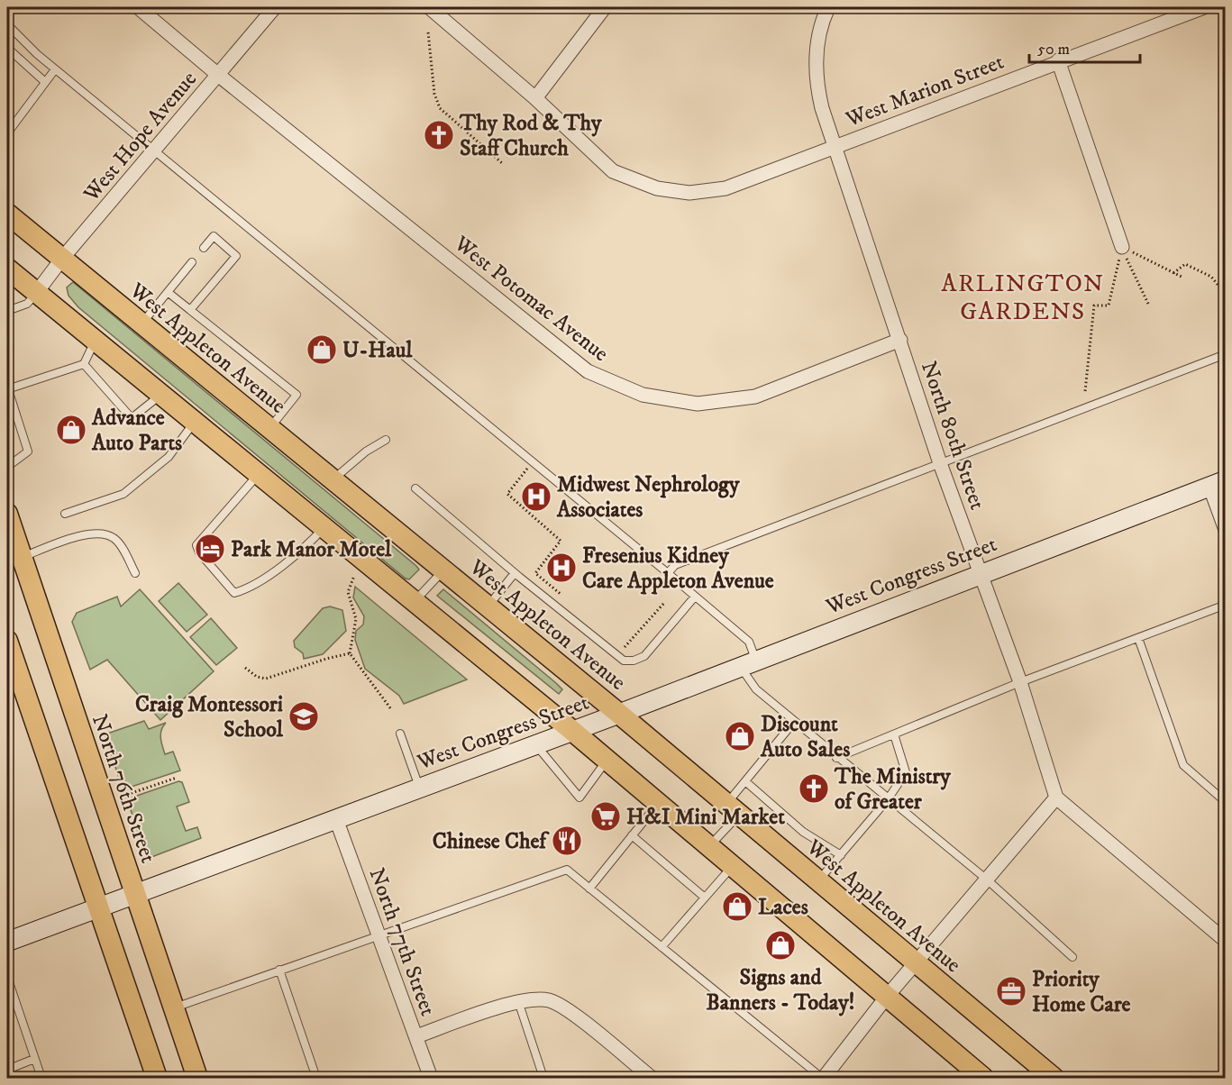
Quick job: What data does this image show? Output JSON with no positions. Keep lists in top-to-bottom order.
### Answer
{
  "streets": {
    "main road": ["West Appleton Avenue", "North 76th Street"],
    "street": [
      "West Marion Street",
      "West Hope Avenue",
      "West Potomac Avenue",
      "North 80th Street",
      "West Congress Street",
      "North 77th Street"
    ]
  },
  "crossings": [
    ["West Marion Street", "North 80th Street"],
    ["West Hope Avenue", "West Potomac Avenue"],
    ["West Hope Avenue", "West Appleton Avenue"],
    ["West Potomac Avenue", "North 80th Street"],
    ["West Appleton Avenue", "West Congress Street"],
    ["North 80th Street", "West Congress Street"],
    ["West Congress Street", "North 76th Street"],
    ["West Congress Street", "North 77th Street"]
  ],
  "districts": ["ARLINGTON GARDENS"],
  "places": {
    "church": ["Thy Rod & Thy Staff Church", "The Ministry of Greater"],
    "shop": [
      "U-Haul",
      "Advance Auto Parts",
      "Discount Auto Sales",
      "Laces",
      "Signs and Banners - Today!"
    ],
    "hospital": ["Midwest Nephrology Associates", "Fresenius Kidney Care Appleton Avenue"],
    "hotel": ["Park Manor Motel"],
    "school or university": ["Craig Montessori School"],
    "supermarket": ["H&I Mini Market"],
    "restaurant": ["Chinese Chef"],
    "office": ["Priority Home Care"]
  },
  "scale_bar": "50 m"
}
